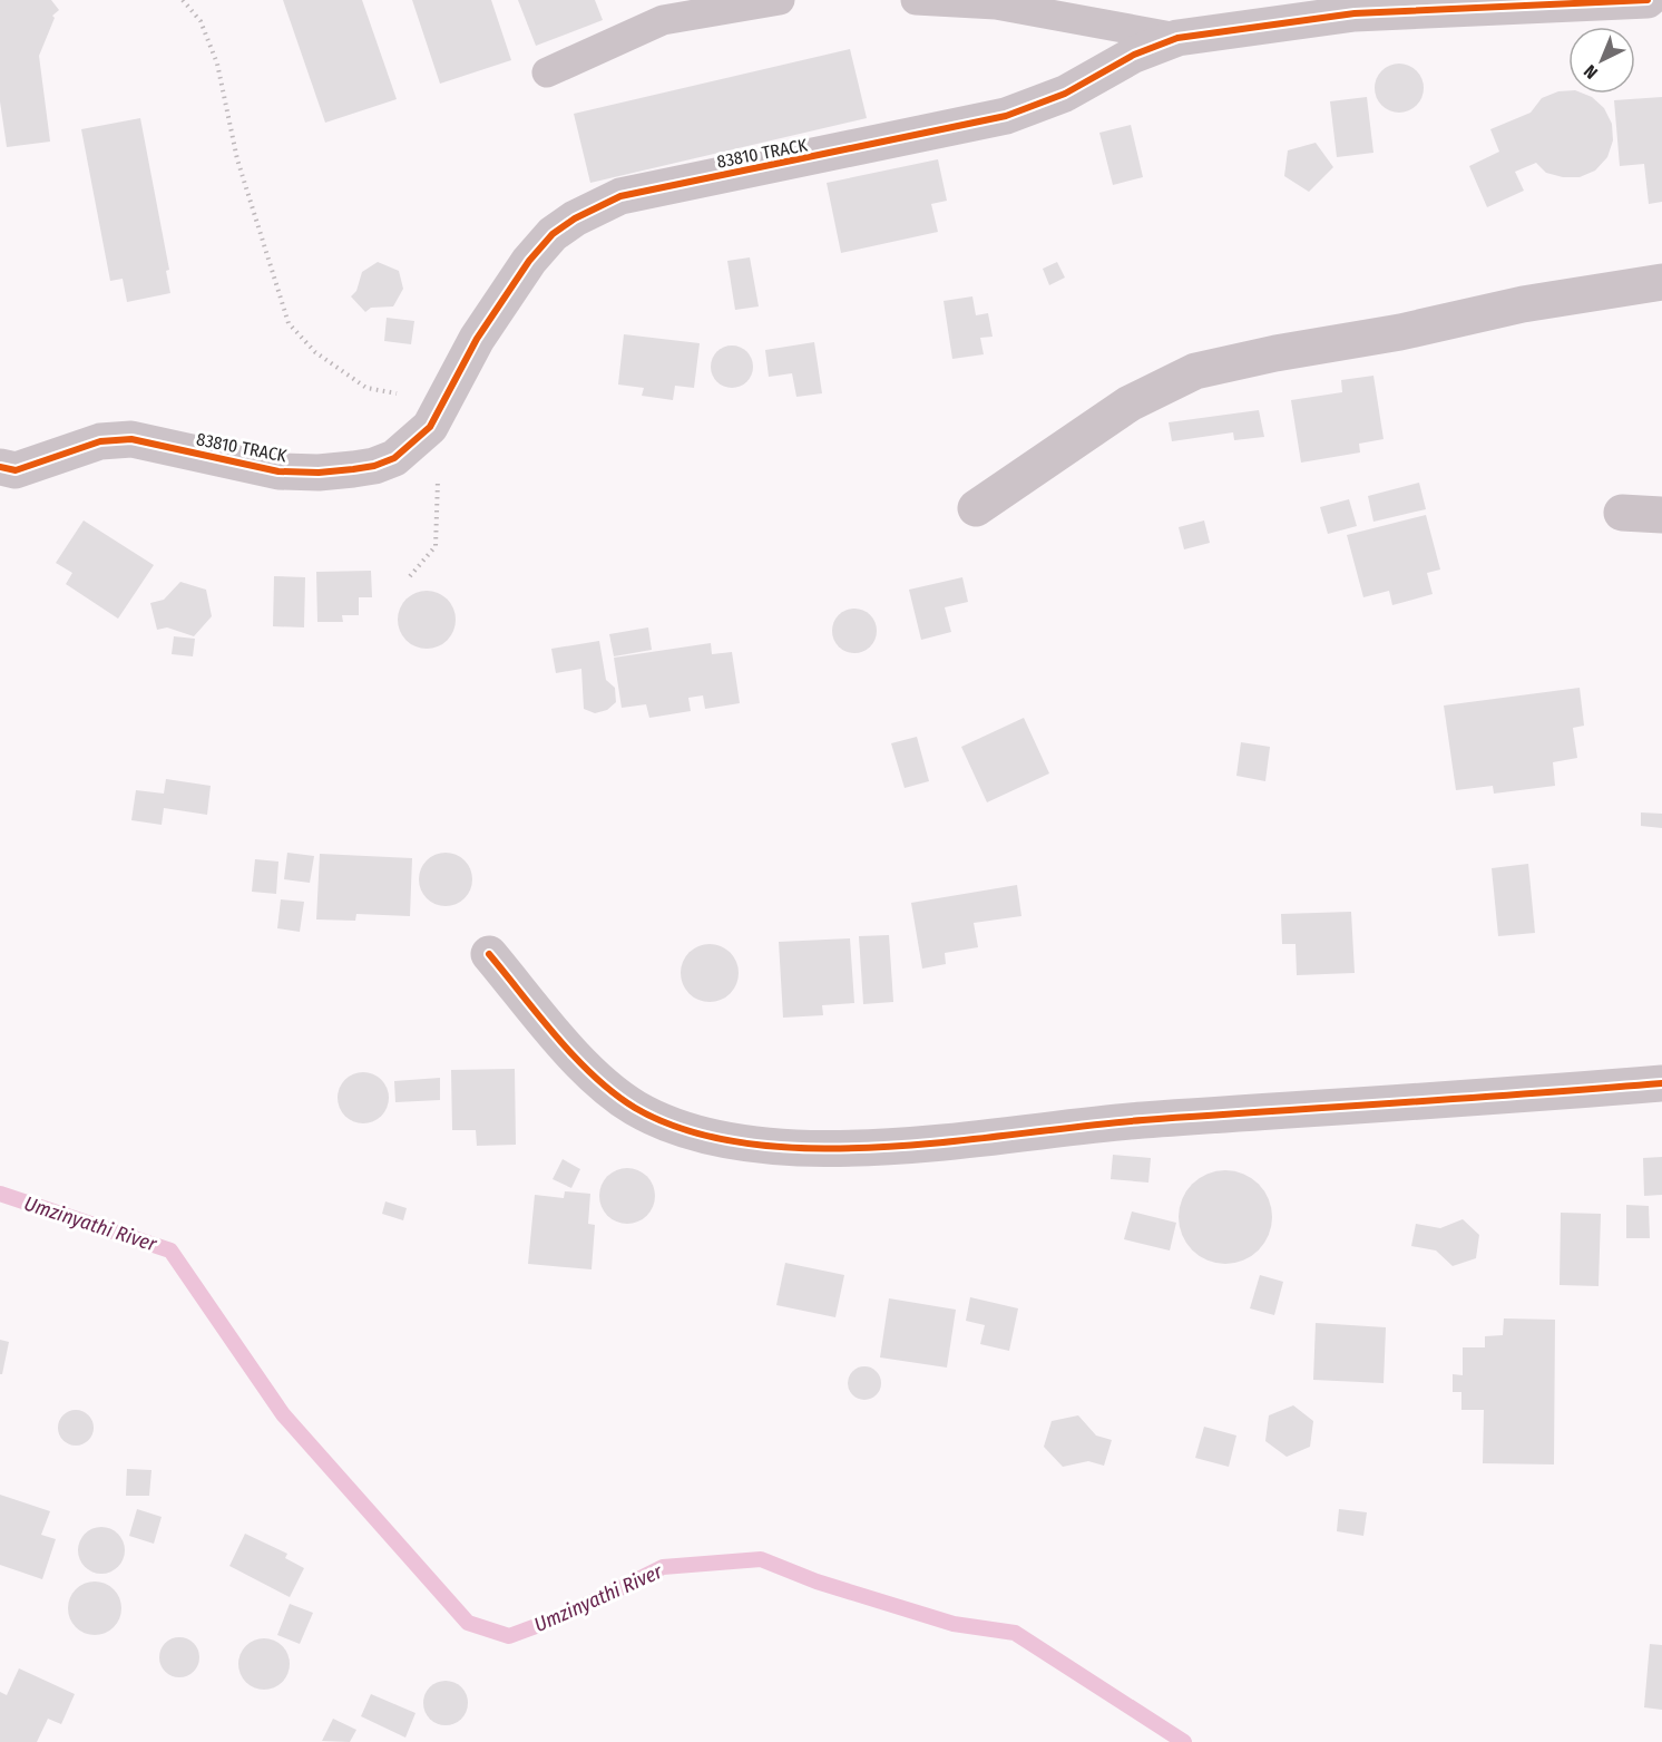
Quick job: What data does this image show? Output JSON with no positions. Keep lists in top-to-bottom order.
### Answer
{
  "streets": {
    "street": ["83810 TRACK"]
  },
  "water": ["Umzinyathi River"],
  "north": "bottom left"
}
